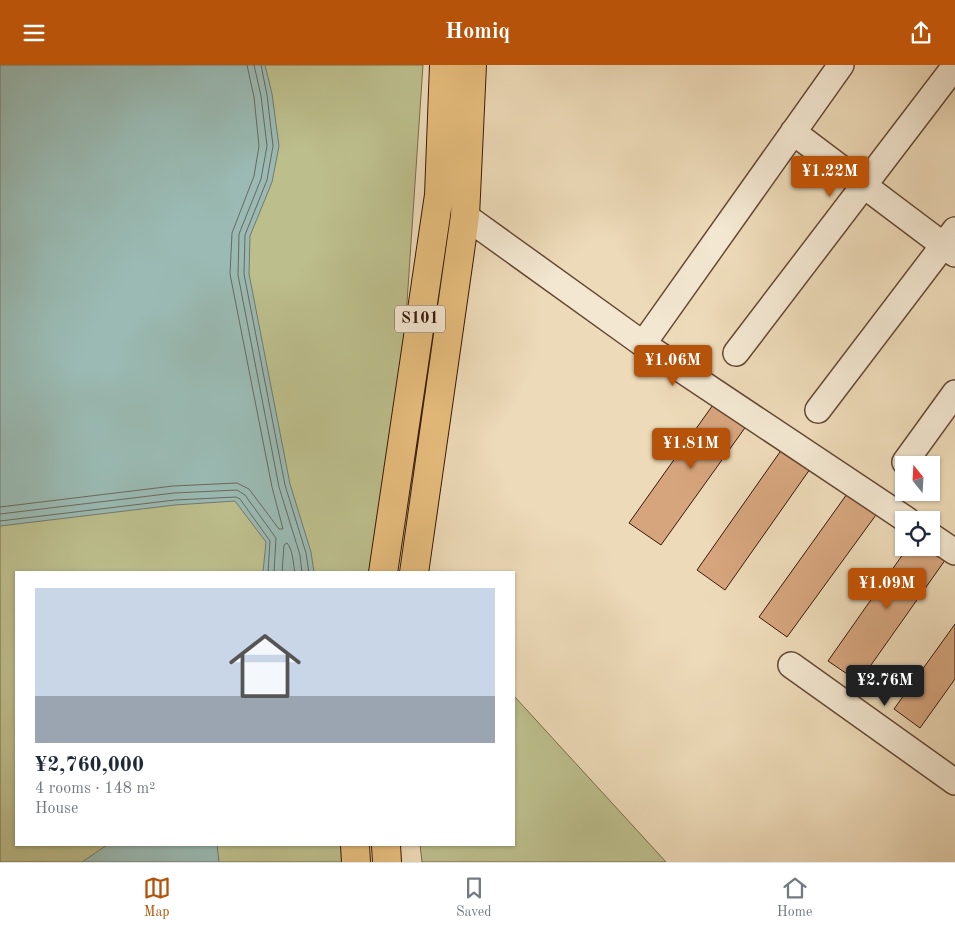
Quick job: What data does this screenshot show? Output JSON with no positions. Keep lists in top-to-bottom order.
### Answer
{
  "streets": {
    "main road": ["S101"]
  },
  "north": "top",
  "page": {
    "header": "Homiq",
    "price": [
      "¥1.22M",
      "¥1.06M",
      "¥1.81M",
      "¥1.09M",
      "¥2.76M"
    ],
    "list": [
      {
        "name": "¥2,760,000",
        "note": "4 rooms · 148 m² · House"
      }
    ],
    "tabs": ["Map", "Saved", "Home"]
  }
}
